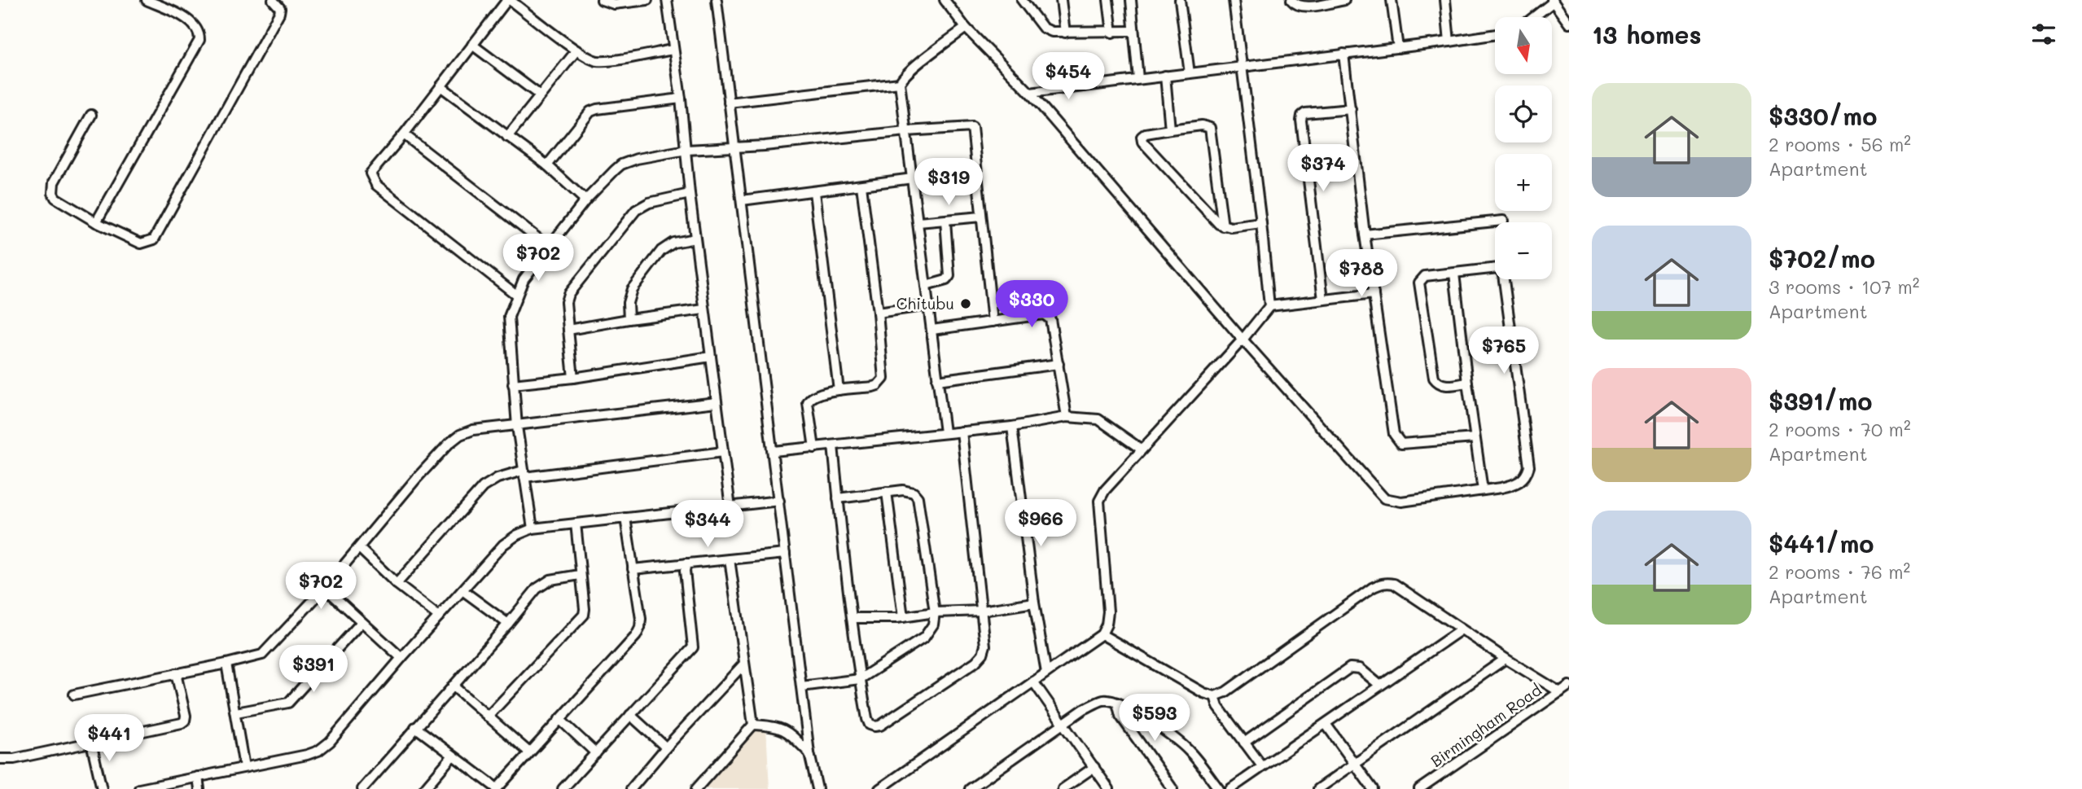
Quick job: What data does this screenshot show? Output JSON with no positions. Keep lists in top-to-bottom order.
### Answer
{
  "streets": {
    "street": ["Birmingham Road"]
  },
  "places": ["Chitubu"],
  "north": "bottom",
  "page": {
    "heading": "13 homes",
    "map_buttons": ["+", "−"],
    "price": [
      "$454",
      "$374",
      "$319",
      "$702",
      "$788",
      "$330",
      "$765",
      "$966",
      "$344",
      "$702",
      "$391",
      "$593",
      "$441"
    ],
    "list": [
      {
        "name": "$330/mo",
        "note": "2 rooms · 56 m² · Apartment"
      },
      {
        "name": "$702/mo",
        "note": "3 rooms · 107 m² · Apartment"
      },
      {
        "name": "$391/mo",
        "note": "2 rooms · 70 m² · Apartment"
      },
      {
        "name": "$441/mo",
        "note": "2 rooms · 76 m² · Apartment"
      }
    ]
  }
}
